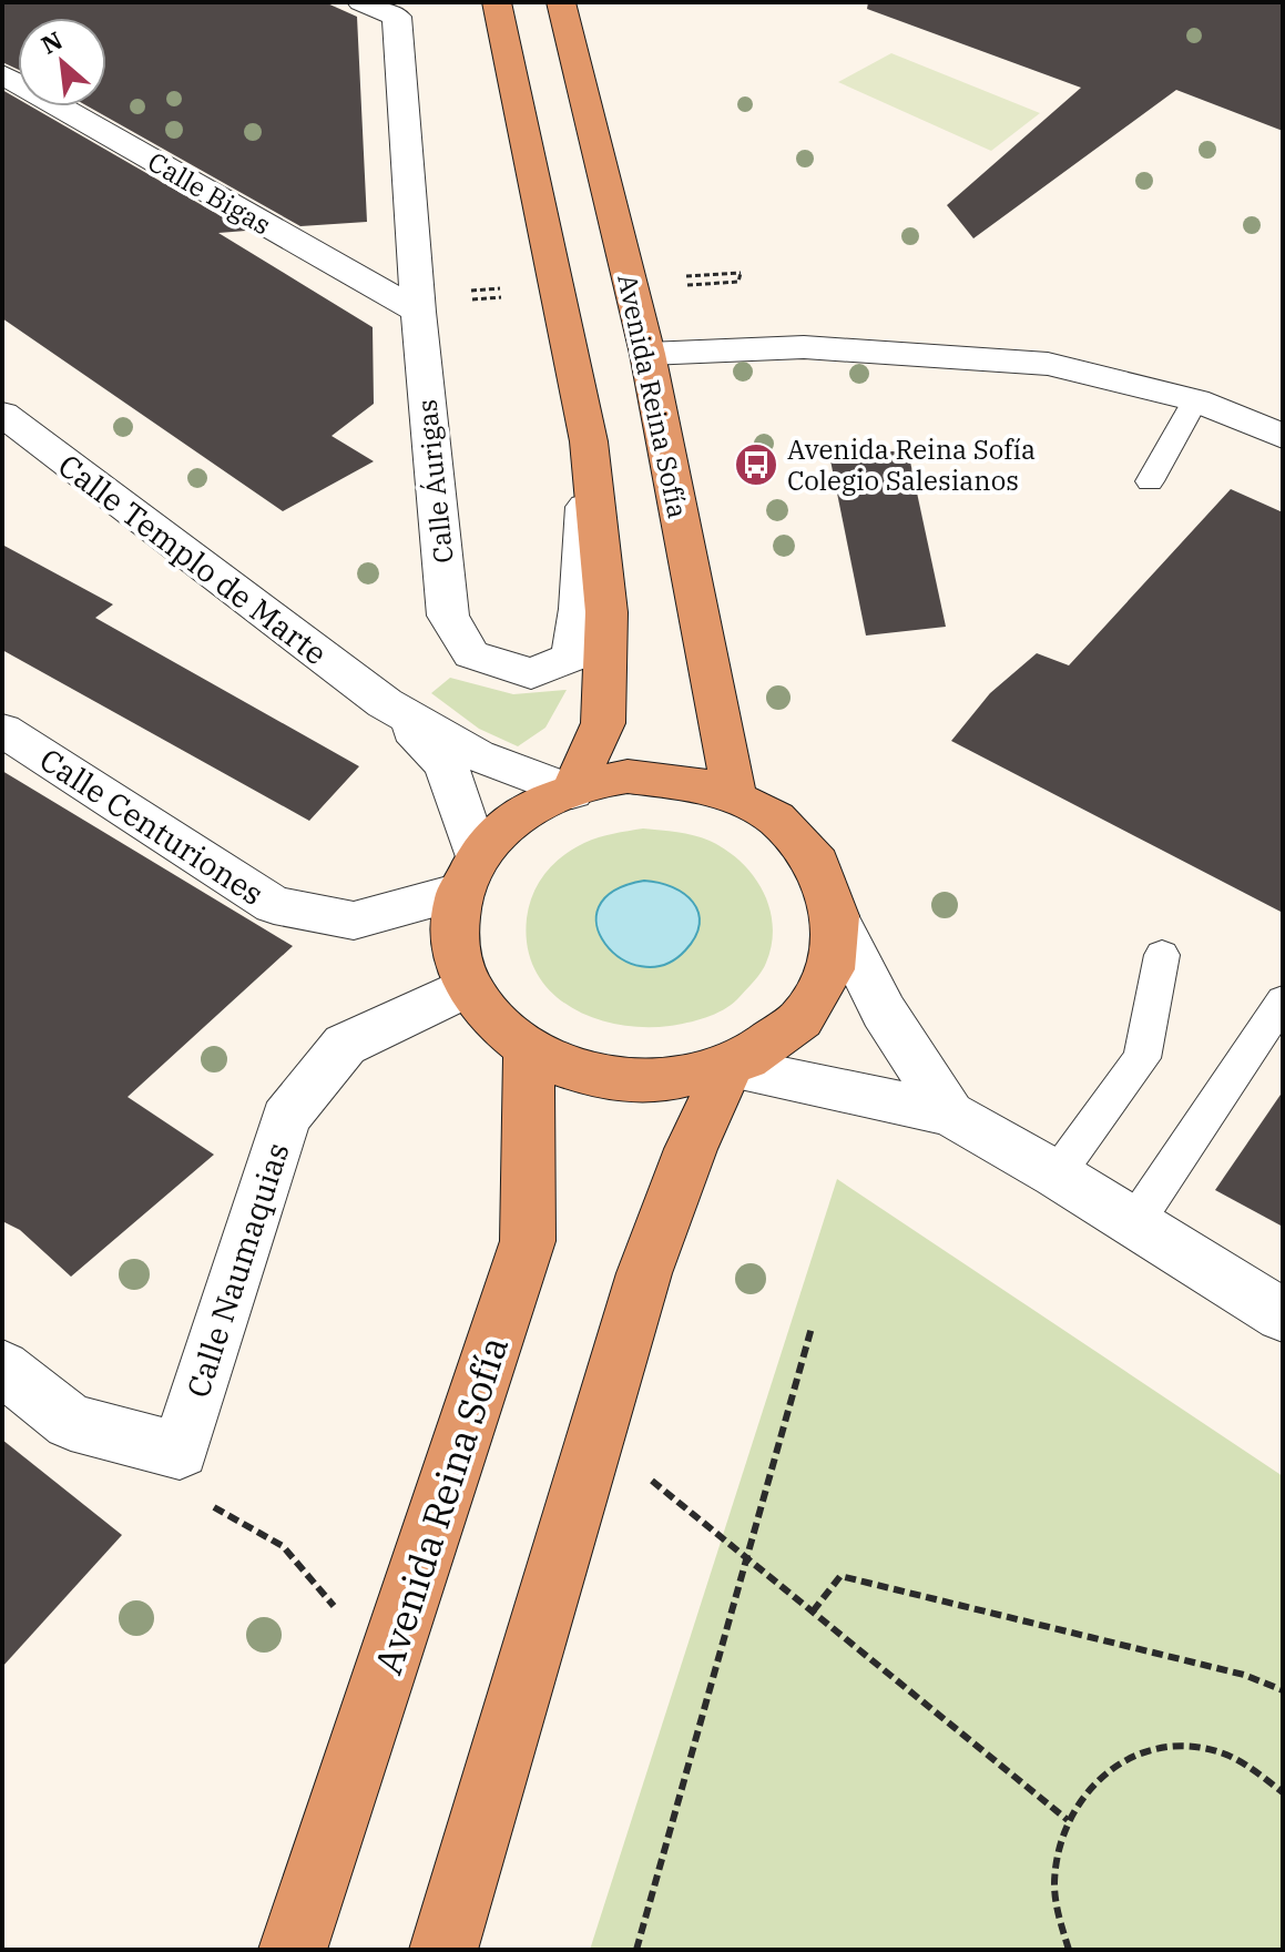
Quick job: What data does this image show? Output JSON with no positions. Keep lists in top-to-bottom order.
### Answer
{
  "streets": {
    "highway": ["Avenida Reina Sofía"],
    "street": [
      "Calle Bigas",
      "Calle Áurigas",
      "Calle Templo de Marte",
      "Calle Centuriones",
      "Calle Naumaquias"
    ]
  },
  "crossings": [
    ["Calle Bigas", "Calle Áurigas"],
    ["Calle Templo de Marte", "Calle Centuriones"]
  ],
  "places": {
    "bus stop": ["Avenida Reina Sofía Colegio Salesianos"]
  },
  "north": "top left"
}
